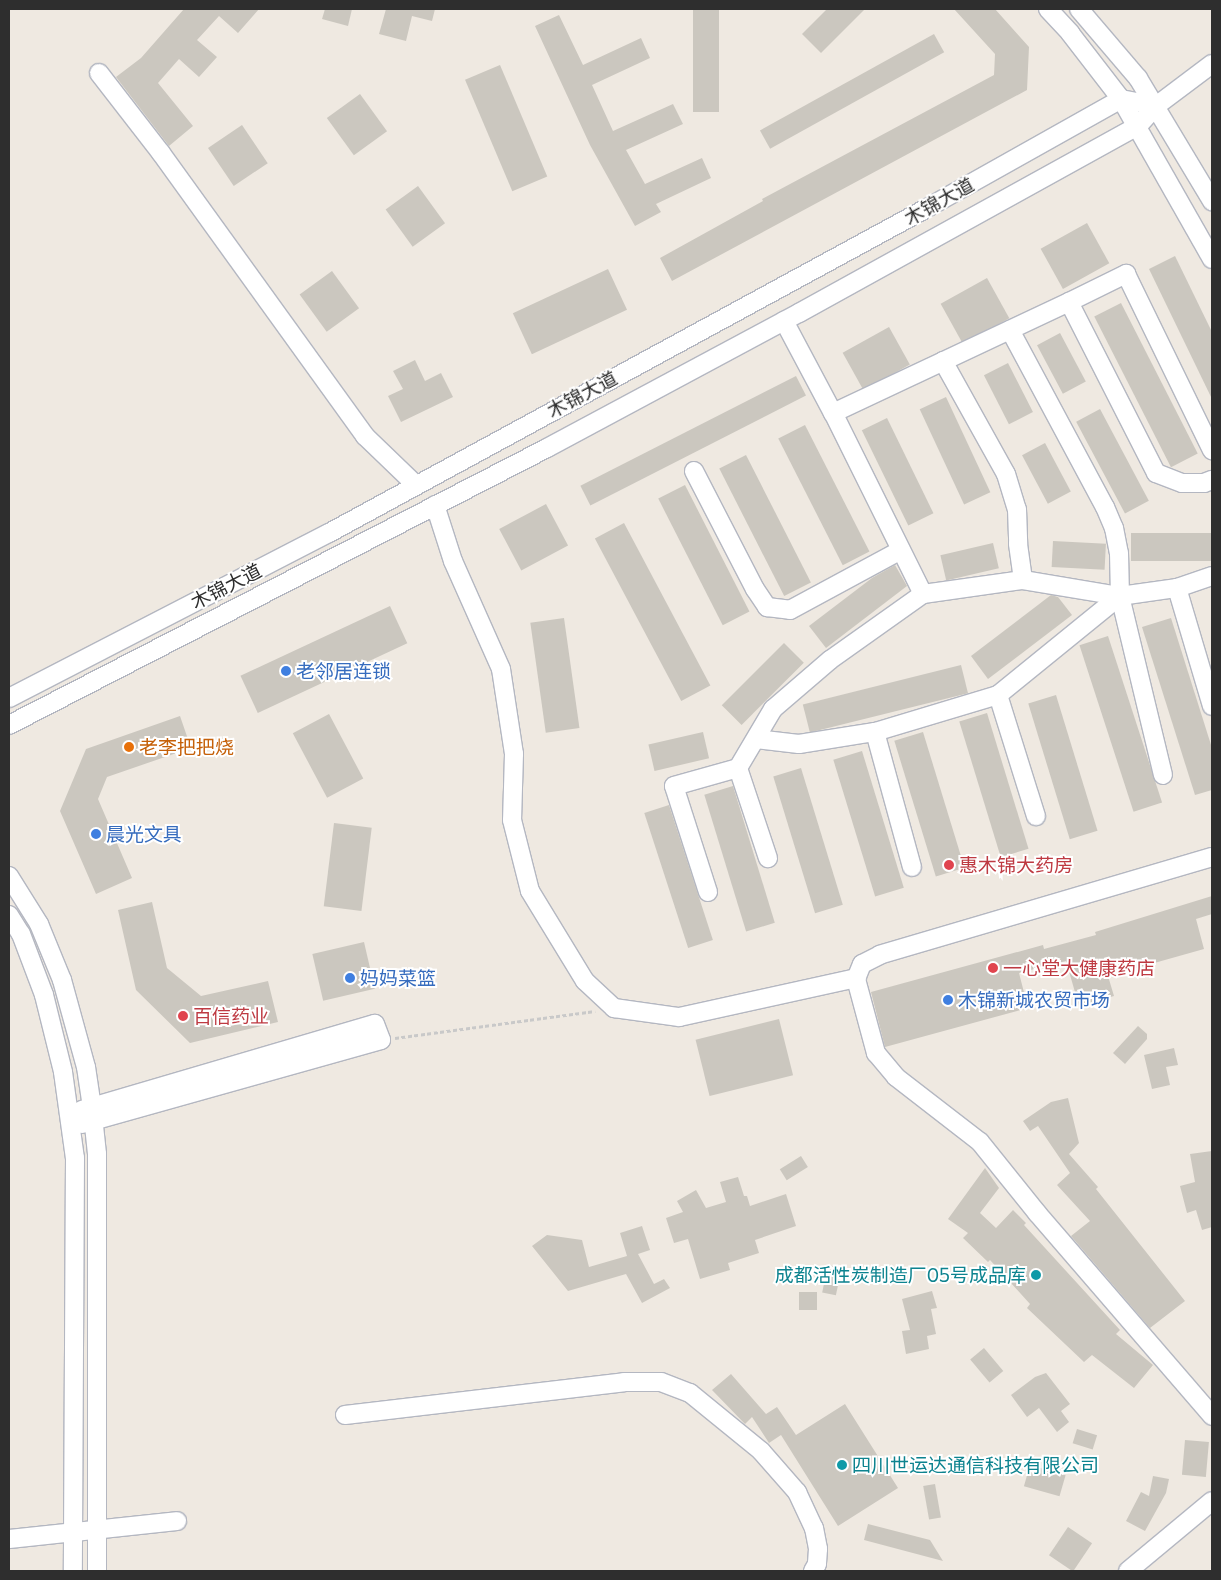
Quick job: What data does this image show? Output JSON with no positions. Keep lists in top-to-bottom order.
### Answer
{
  "streets": {
    "street": ["木锦大道"]
  },
  "places": [
    "老邻居连锁",
    "老李把把烧",
    "晨光文具",
    "惠木锦大药房",
    "一心堂大健康药店",
    "妈妈菜篮",
    "木锦新城农贸市场",
    "百信药业",
    "成都活性炭制造厂05号成品库",
    "四川世运达通信科技有限公司"
  ]
}
